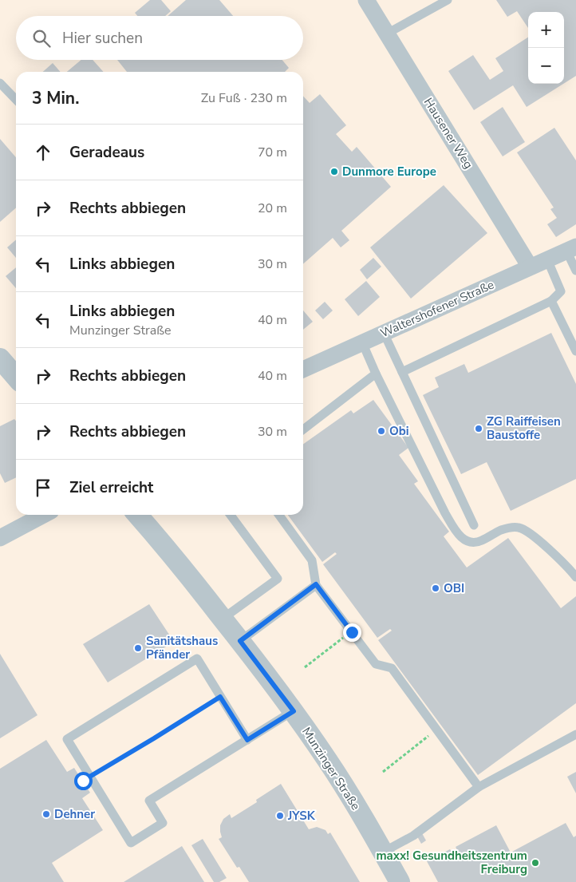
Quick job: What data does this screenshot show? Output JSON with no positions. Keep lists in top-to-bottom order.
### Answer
{
  "streets": {
    "street": ["Hausener Weg", "Waltershofener Straße", "Munzinger Straße"]
  },
  "crossings": [
    ["Hausener Weg", "Waltershofener Straße"]
  ],
  "places": [
    "Dunmore Europe",
    "ZG Raiffeisen Baustoffe",
    "Obi",
    "OBI",
    "Sanitätshaus Pfänder",
    "Dehner",
    "JYSK",
    "maxx! Gesundheitszentrum Freiburg"
  ],
  "page": {
    "map_buttons": ["+", "−"],
    "search": "Hier suchen",
    "heading": ["3 Min.", "Zu Fuß · 230 m"],
    "list": [
      ["Geradeaus", "70 m"],
      ["Rechts abbiegen", "20 m"],
      ["Links abbiegen", "30 m"],
      ["Links abbiegen", "Munzinger Straße", "40 m"],
      ["Rechts abbiegen", "40 m"],
      ["Rechts abbiegen", "30 m"],
      "Ziel erreicht"
    ]
  }
}
